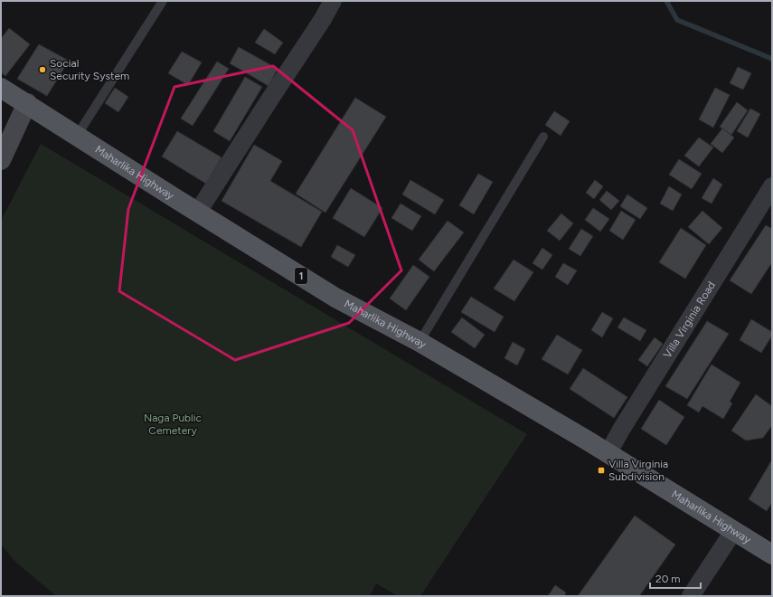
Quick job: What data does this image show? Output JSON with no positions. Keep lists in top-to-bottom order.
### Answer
{
  "streets": {
    "main road": ["Maharlika Highway", "1"],
    "street": ["Villa Virginia Road"]
  },
  "crossings": [
    ["Maharlika Highway", "Villa Virginia Road"]
  ],
  "parks": ["Naga Public Cemetery"],
  "places": {
    "other": ["Social Security System"],
    "transit": ["Villa Virginia Subdivision"]
  },
  "scale_bar": "20 m"
}
